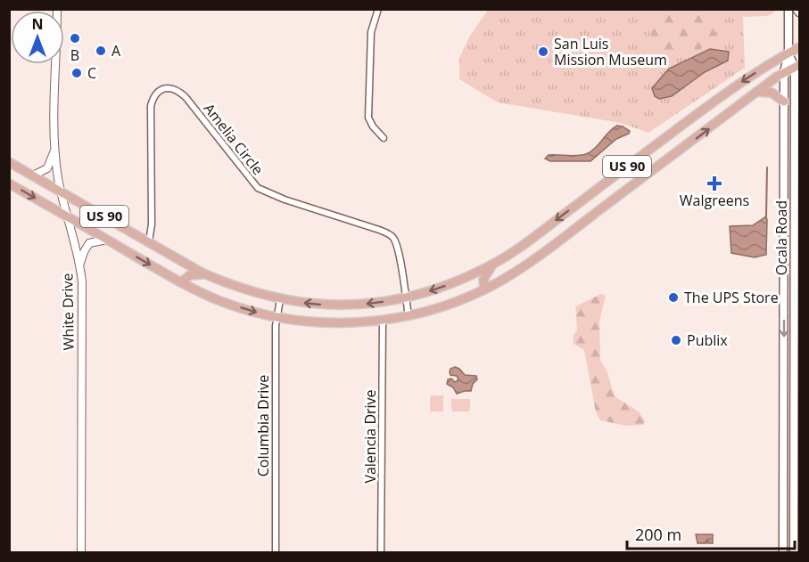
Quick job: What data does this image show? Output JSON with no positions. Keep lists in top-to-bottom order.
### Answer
{
  "streets": {
    "main road": ["US 90", "Ocala Road"],
    "street": [
      "Amelia Circle",
      "White Drive",
      "Columbia Drive",
      "Valencia Drive"
    ]
  },
  "crossings": [
    ["Amelia Circle", "US 90"],
    ["US 90", "Ocala Road"],
    ["US 90", "White Drive"],
    ["US 90", "Columbia Drive"],
    ["US 90", "Valencia Drive"]
  ],
  "places": {
    "other": [
      "B",
      "A",
      "San Luis Mission Museum",
      "C",
      "The UPS Store",
      "Publix"
    ],
    "health": ["Walgreens"]
  },
  "scale_bar": "200 m",
  "north": "top"
}
